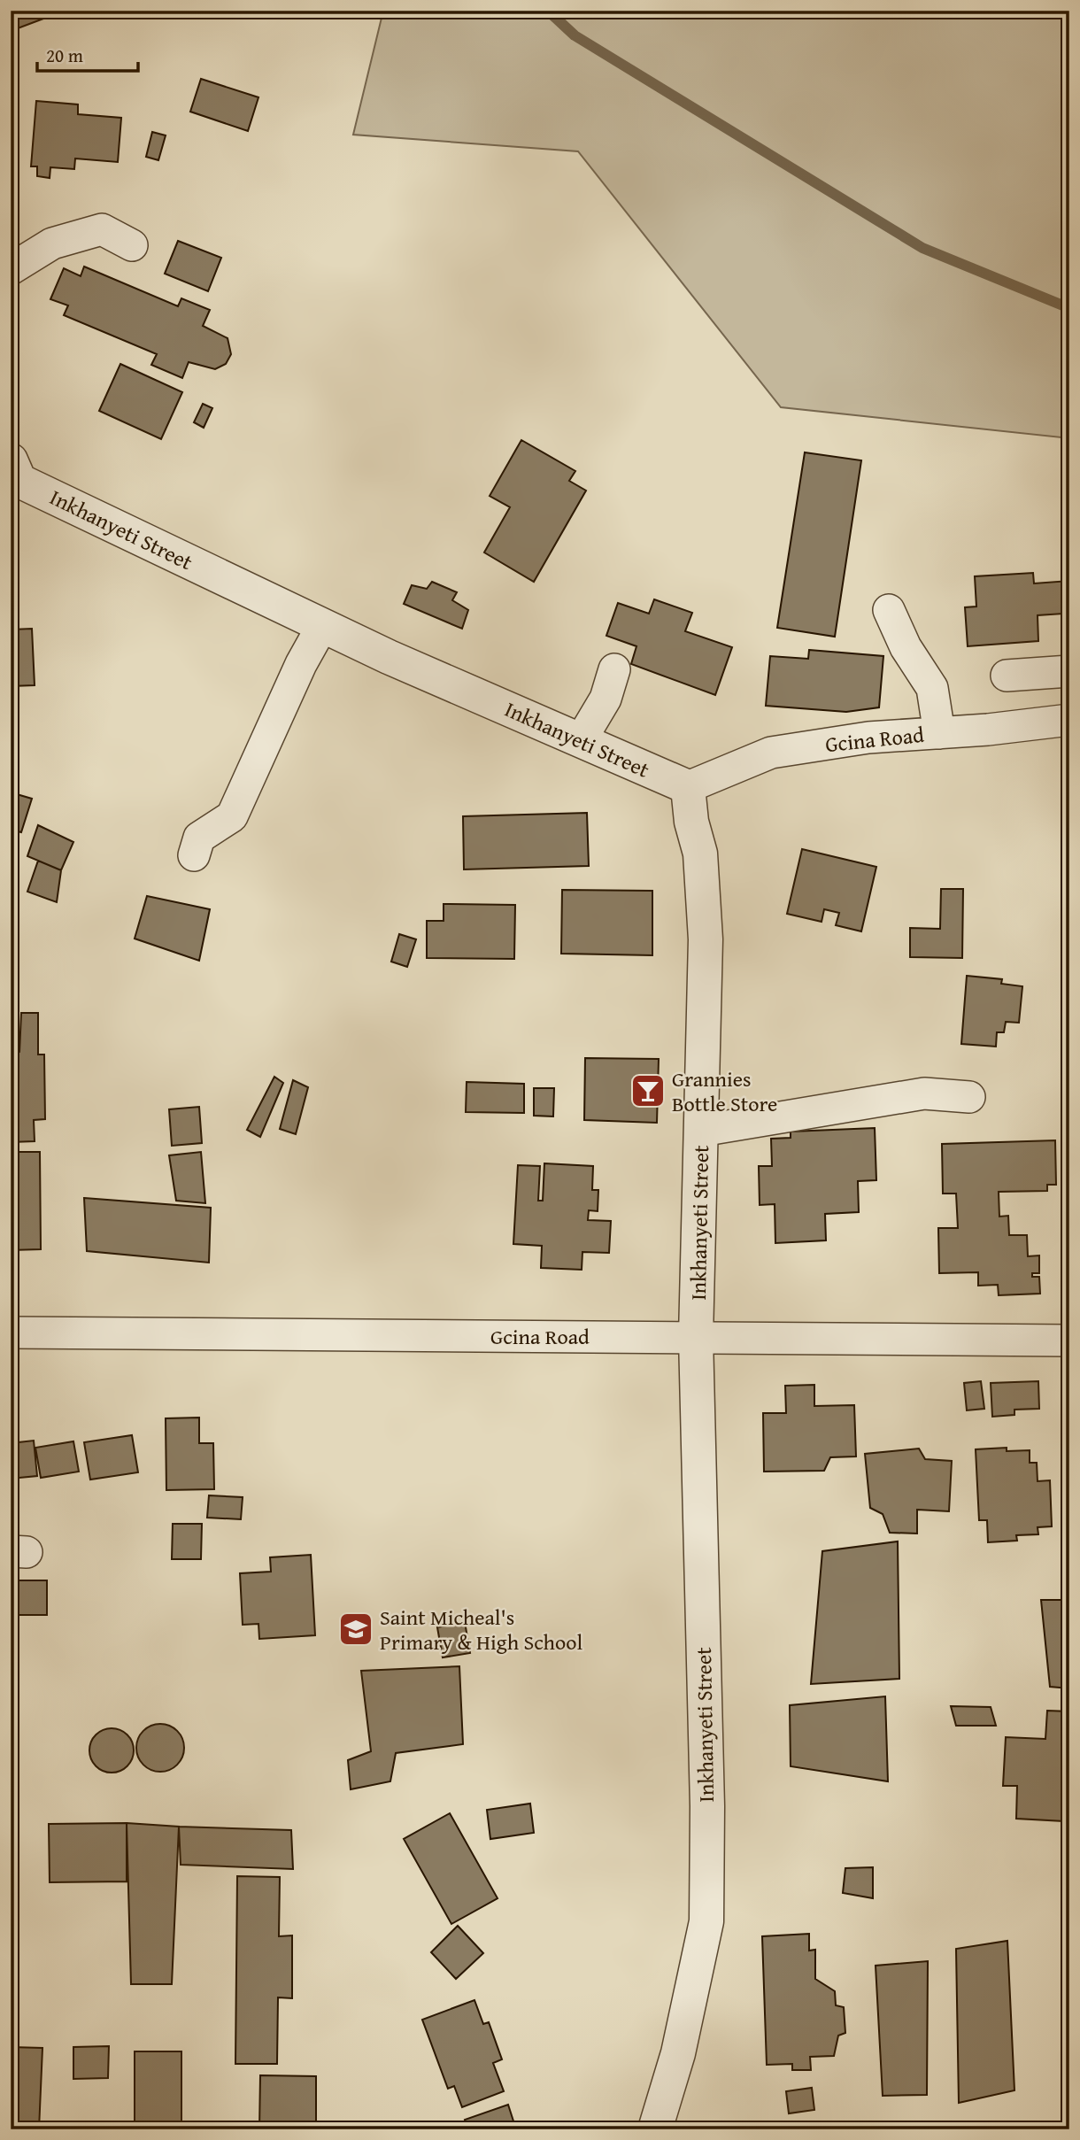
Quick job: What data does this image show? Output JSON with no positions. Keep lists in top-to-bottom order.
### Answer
{
  "streets": {
    "street": ["Inkhanyeti Street", "Gcina Road"]
  },
  "crossings": [
    ["Inkhanyeti Street", "Gcina Road"]
  ],
  "places": {
    "bar": ["Grannies Bottle Store"],
    "school or university": ["Saint Micheal's Primary & High School"]
  },
  "scale_bar": "20 m"
}
